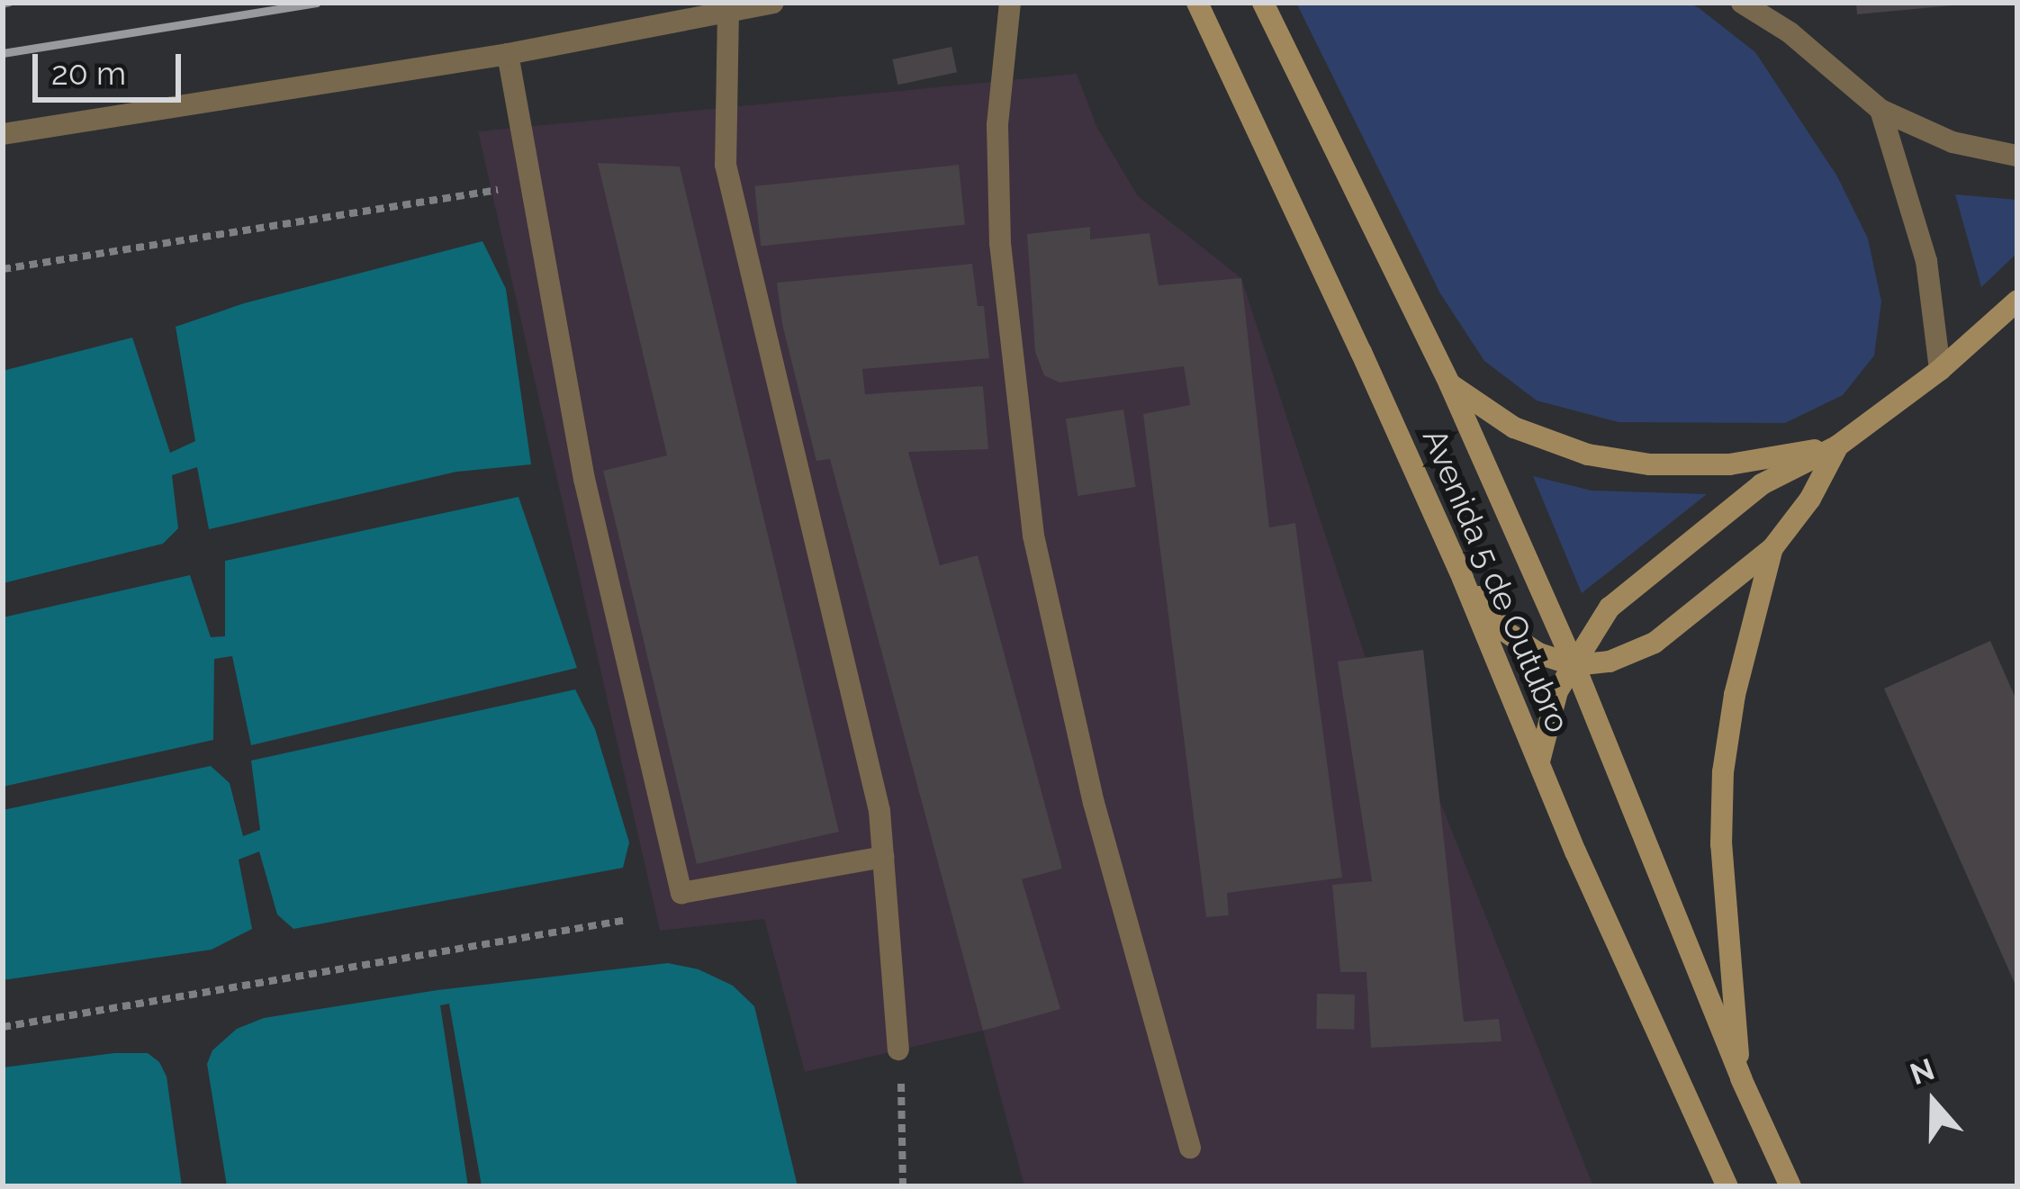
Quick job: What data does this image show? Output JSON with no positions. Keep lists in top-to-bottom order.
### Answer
{
  "streets": {
    "main road": ["Avenida 5 de Outubro"]
  },
  "scale_bar": "20 m",
  "north": "top"
}
